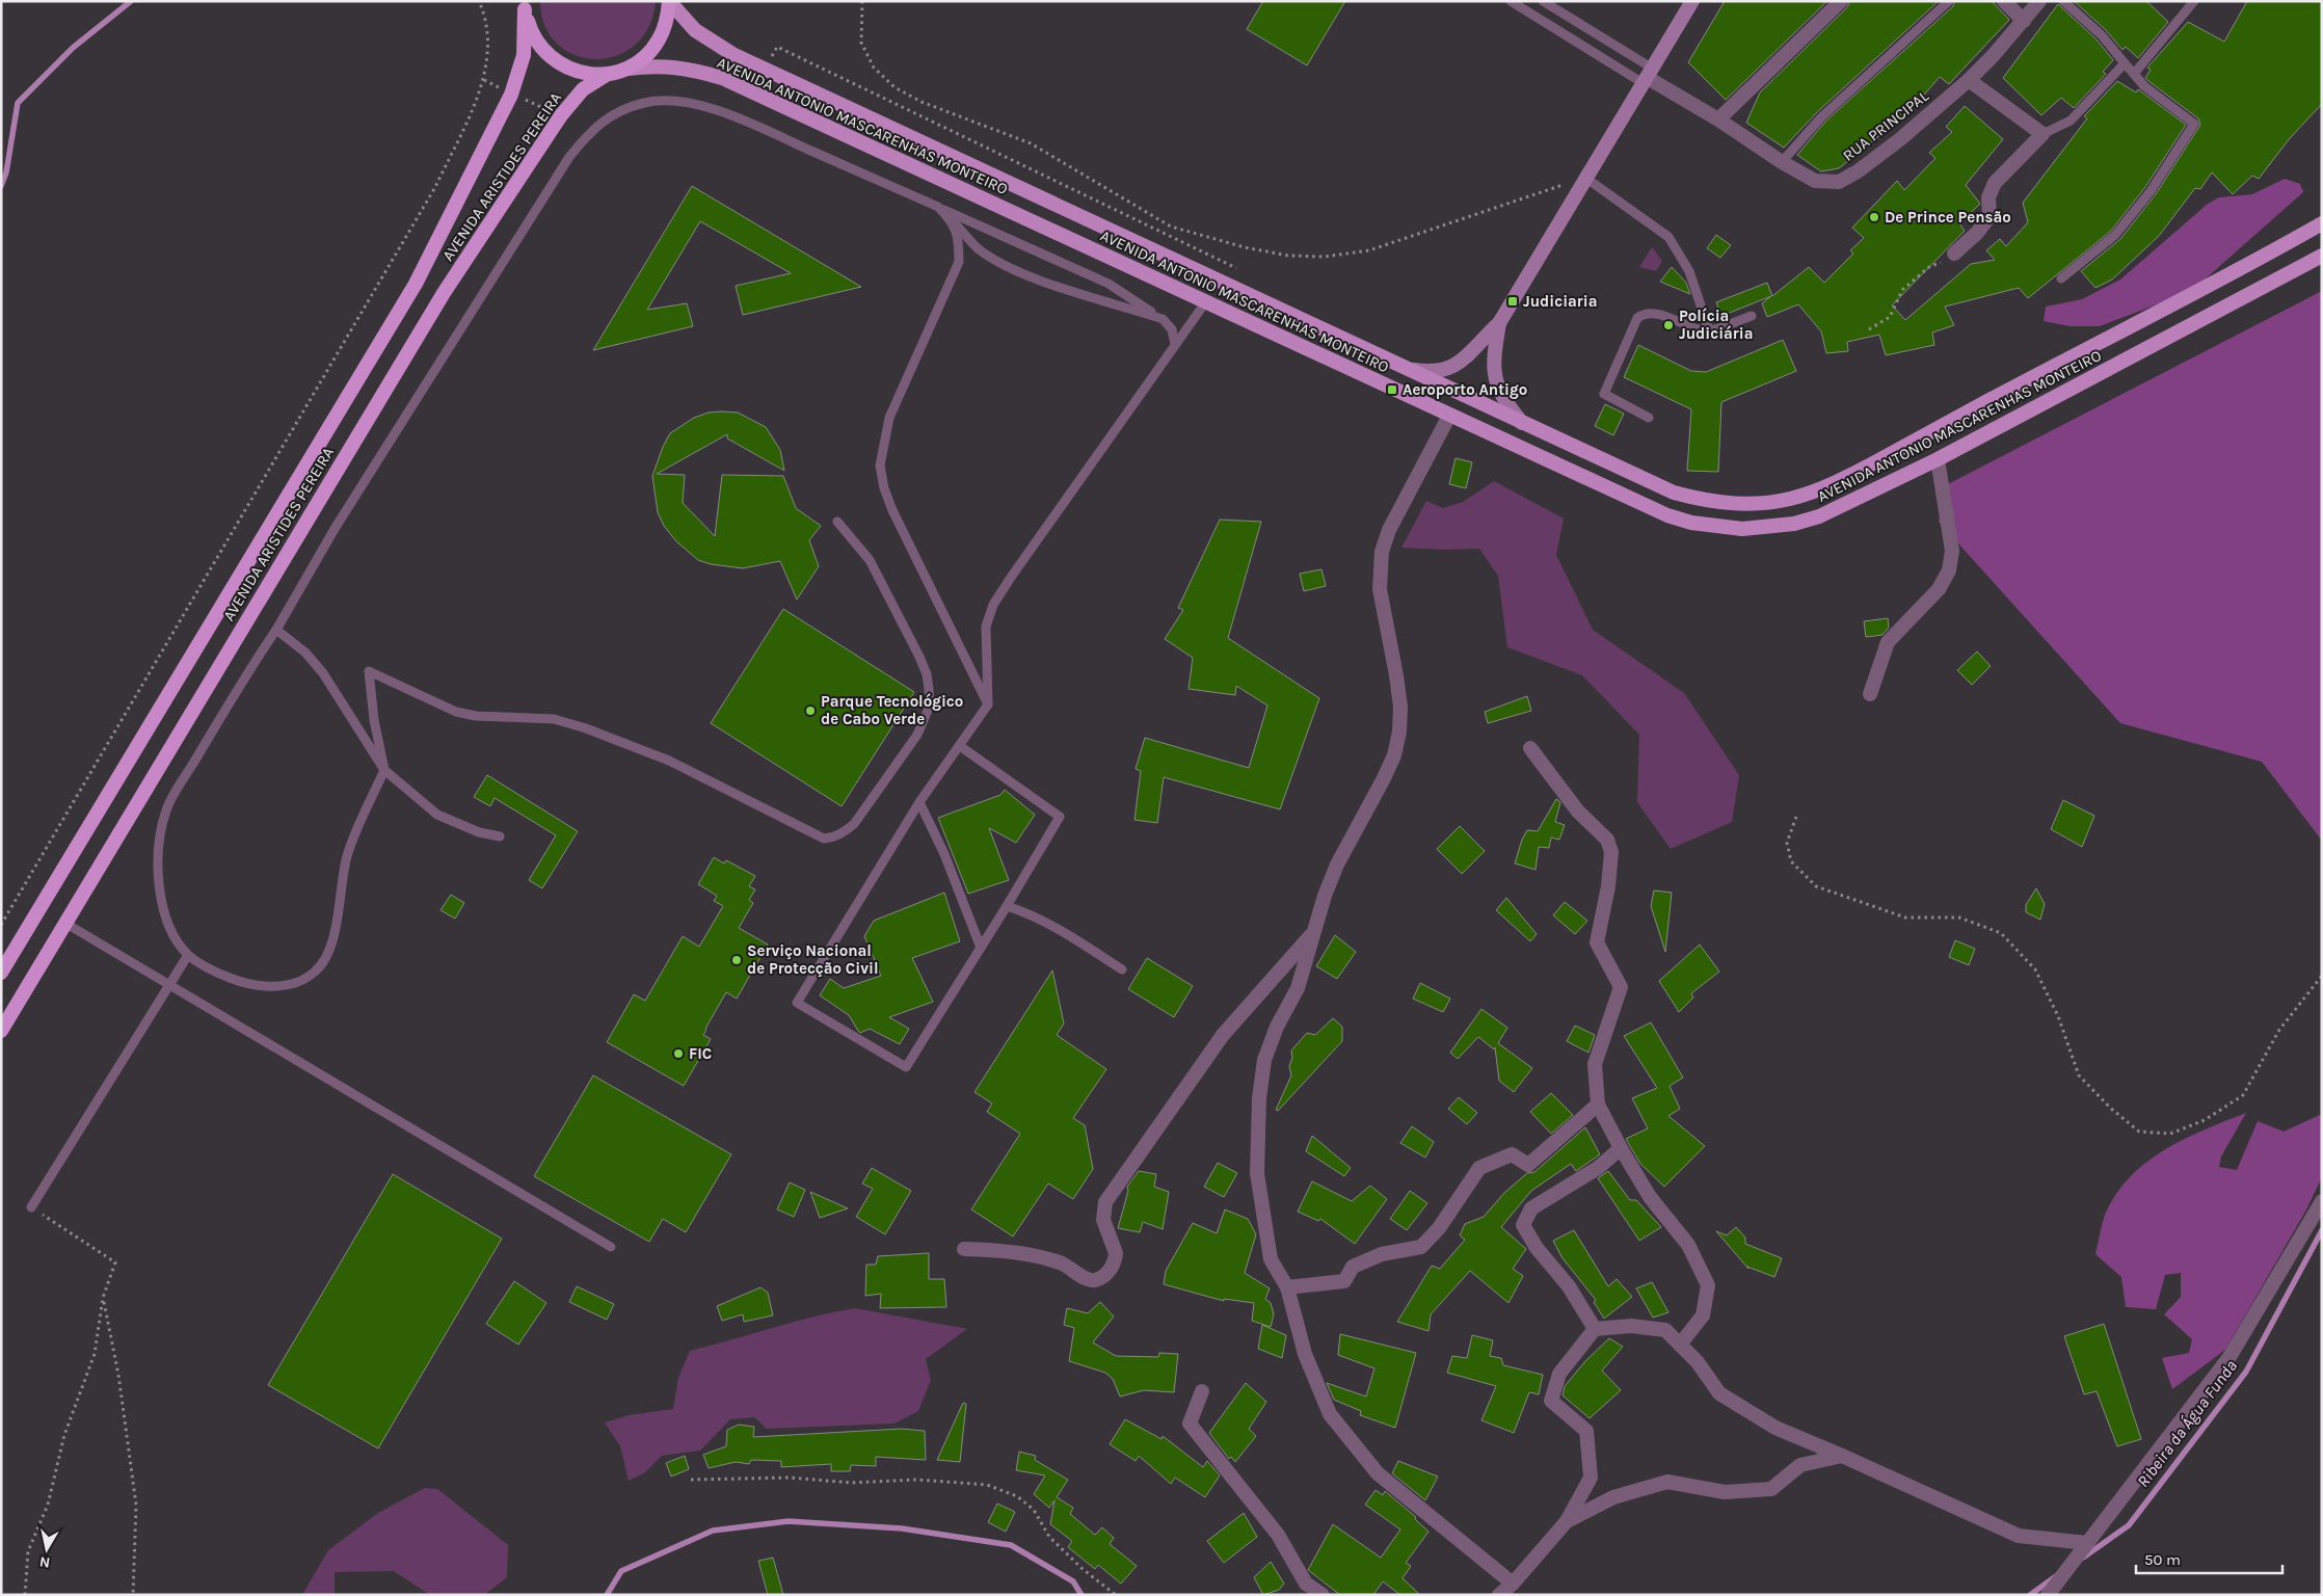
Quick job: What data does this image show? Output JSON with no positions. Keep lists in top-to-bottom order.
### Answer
{
  "streets": {
    "highway": ["AVENIDA ARISTIDES PEREIRA"],
    "main road": ["AVENIDA ANTONIO MASCARENHAS MONTEIRO"],
    "street": ["RUA PRINCIPAL"]
  },
  "water": ["Ribeira da Água Funda"],
  "places": {
    "other": [
      "De Prince Pensão",
      "Polícia Judiciária",
      "Parque Tecnológico de Cabo Verde",
      "Serviço Nacional de Protecção Civil",
      "FIC"
    ],
    "transit": ["Judiciaria", "Aeroporto Antigo"]
  },
  "scale_bar": "50 m",
  "north": "bottom"
}
